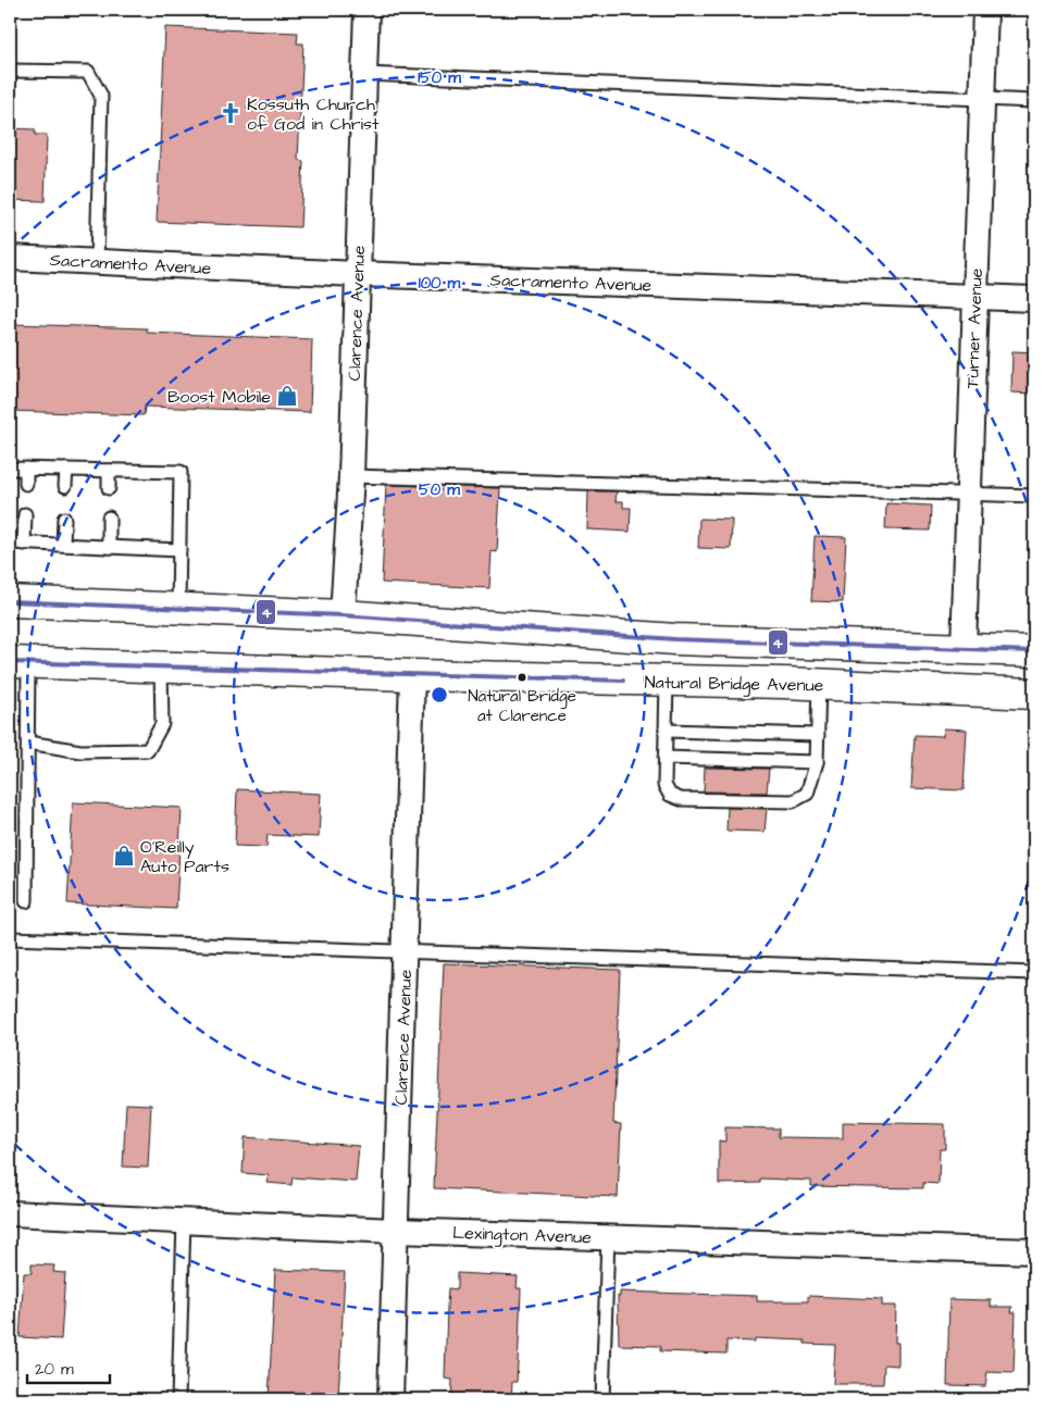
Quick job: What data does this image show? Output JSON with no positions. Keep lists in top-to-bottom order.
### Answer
{
  "streets": {
    "main road": ["Natural Bridge Avenue"],
    "street": [
      "Sacramento Avenue",
      "Clarence Avenue",
      "Turner Avenue",
      "Lexington Avenue"
    ]
  },
  "crossings": [
    ["Sacramento Avenue", "Clarence Avenue"],
    ["Sacramento Avenue", "Turner Avenue"],
    ["Clarence Avenue", "Natural Bridge Avenue"],
    ["Clarence Avenue", "Lexington Avenue"]
  ],
  "places": {
    "church": ["Kossuth Church of God in Christ"],
    "shop": ["Boost Mobile", "O'Reilly Auto Parts"],
    "other": ["Natural Bridge at Clarence"]
  },
  "lines": ["transit line 4"],
  "scale_bar": "20 m",
  "rings": ["150 m", "100 m", "50 m"]
}
